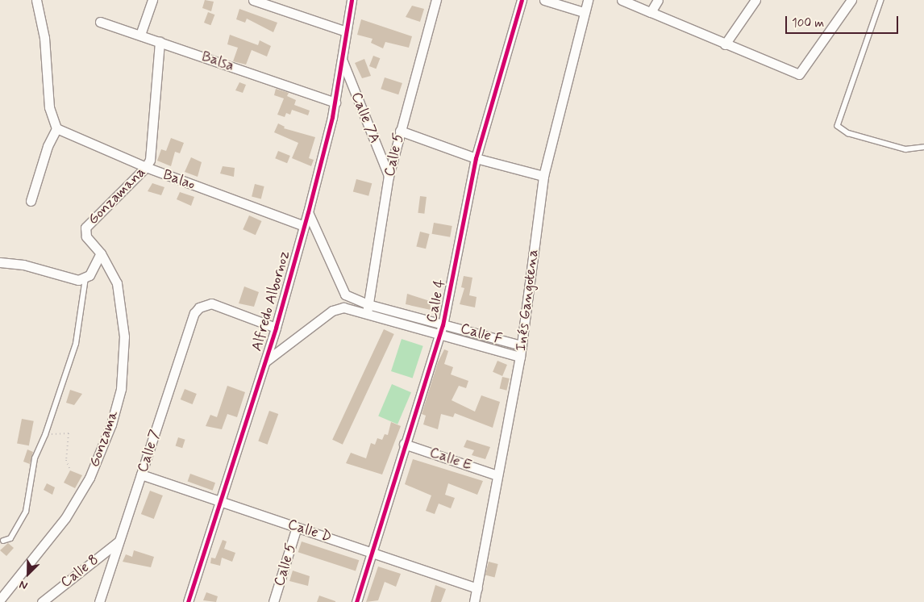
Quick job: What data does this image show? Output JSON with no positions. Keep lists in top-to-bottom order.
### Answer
{
  "streets": {
    "street": [
      "Balsa",
      "Calle 7A",
      "Calle 5",
      "Balao",
      "Gonzamana",
      "Inés Gangotena",
      "Alfredo Albornoz",
      "Calle 4",
      "Calle F",
      "Gonzama",
      "Calle 7",
      "Calle E",
      "Calle D",
      "Calle 8"
    ]
  },
  "crossings": [
    ["Balsa", "Gonzamana"],
    ["Balsa", "Alfredo Albornoz"],
    ["Calle 7A", "Calle 5"],
    ["Calle 7A", "Alfredo Albornoz"],
    ["Calle 5", "Calle F"],
    ["Calle 5", "Calle D"],
    ["Balao", "Gonzamana"],
    ["Balao", "Alfredo Albornoz"],
    ["Gonzamana", "Gonzama"],
    ["Inés Gangotena", "Calle F"],
    ["Inés Gangotena", "Calle E"],
    ["Inés Gangotena", "Calle D"],
    ["Alfredo Albornoz", "Calle F"],
    ["Alfredo Albornoz", "Calle 7"],
    ["Alfredo Albornoz", "Calle D"],
    ["Calle 4", "Calle F"],
    ["Calle 4", "Calle E"],
    ["Calle 4", "Calle D"],
    ["Calle 7", "Calle D"],
    ["Calle 7", "Calle 8"]
  ],
  "scale_bar": "100 m",
  "north": "bottom left"
}
